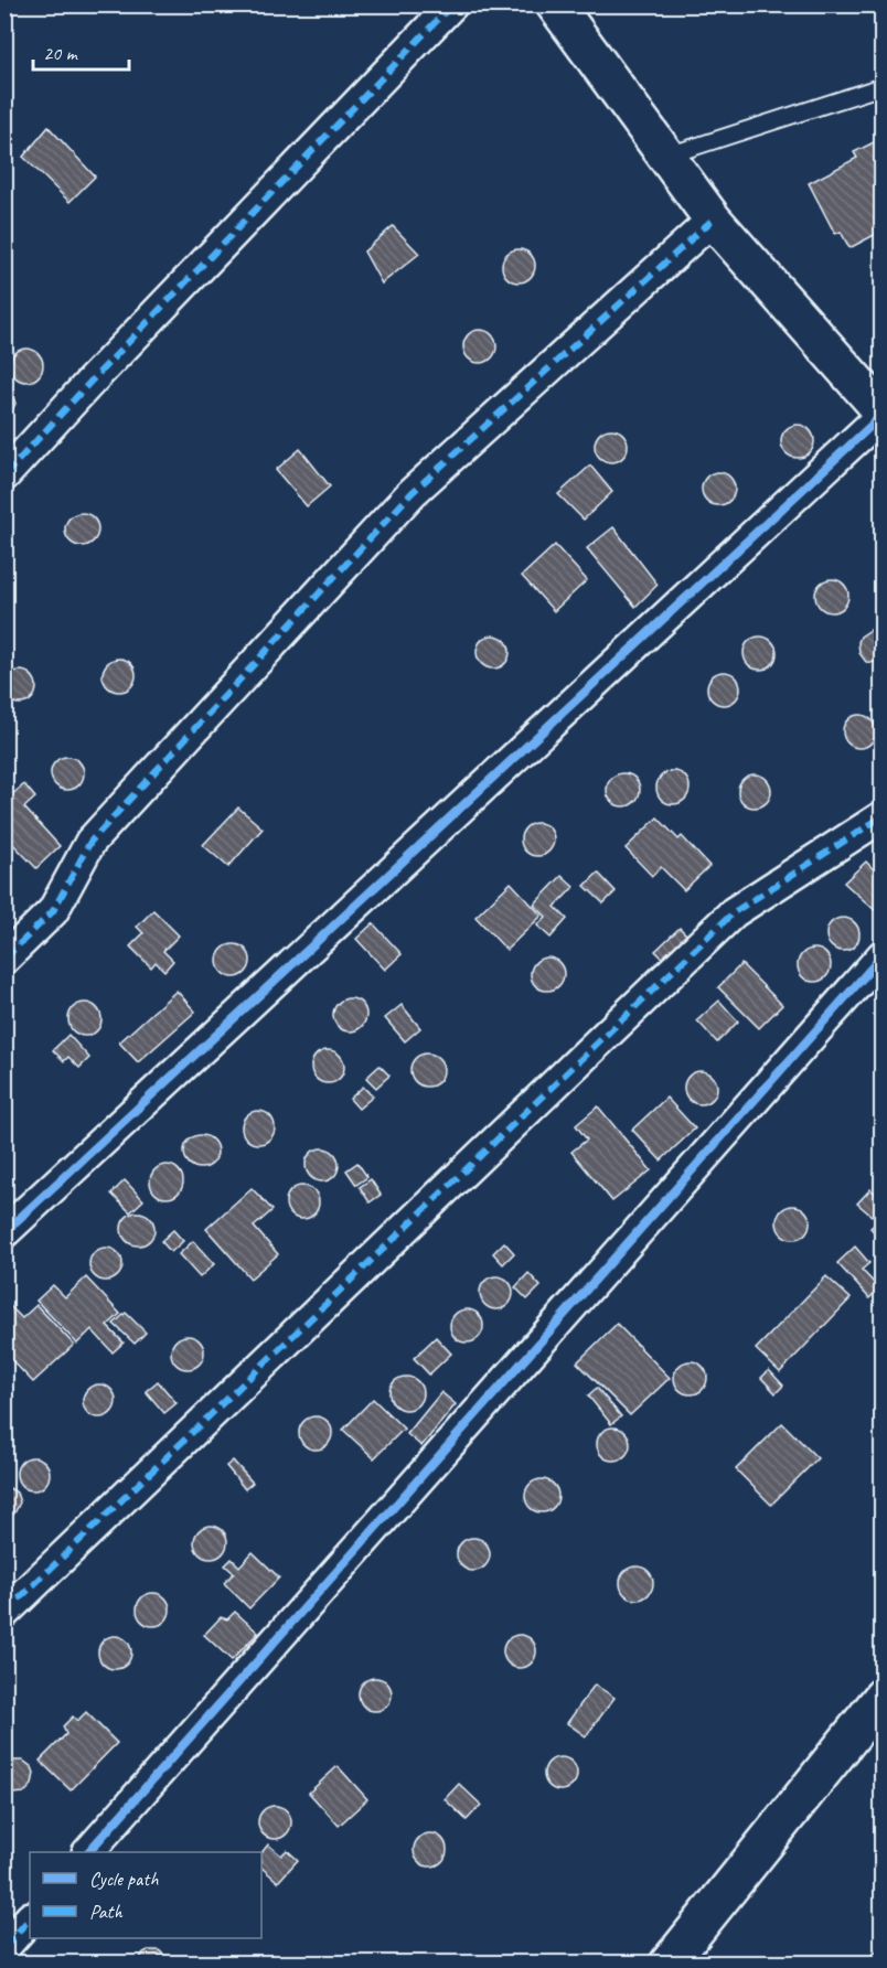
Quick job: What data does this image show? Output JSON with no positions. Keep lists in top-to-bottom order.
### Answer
{
  "legend": ["Cycle path", "Path"],
  "scale_bar": "20 m"
}
